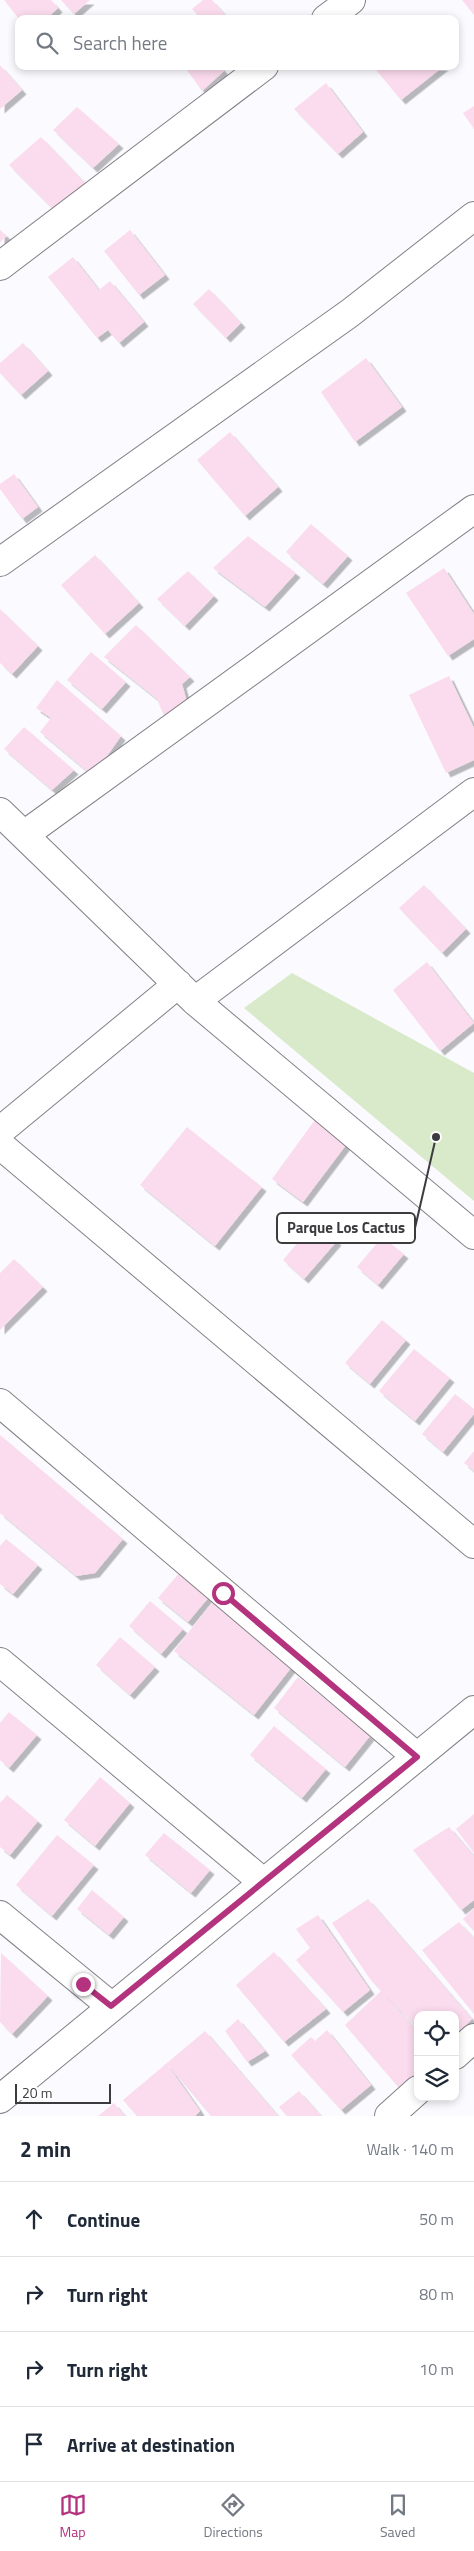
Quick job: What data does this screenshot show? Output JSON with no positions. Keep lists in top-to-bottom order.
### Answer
{
  "places": ["Parque Los Cactus"],
  "scale_bar": "20 m",
  "page": {
    "search": "Search here",
    "scale": "20 m",
    "heading": ["2 min", "Walk · 140 m"],
    "list": [
      ["Continue", "50 m"],
      ["Turn right", "80 m"],
      ["Turn right", "10 m"],
      "Arrive at destination"
    ],
    "nav": ["Map", "Directions", "Saved"]
  }
}
